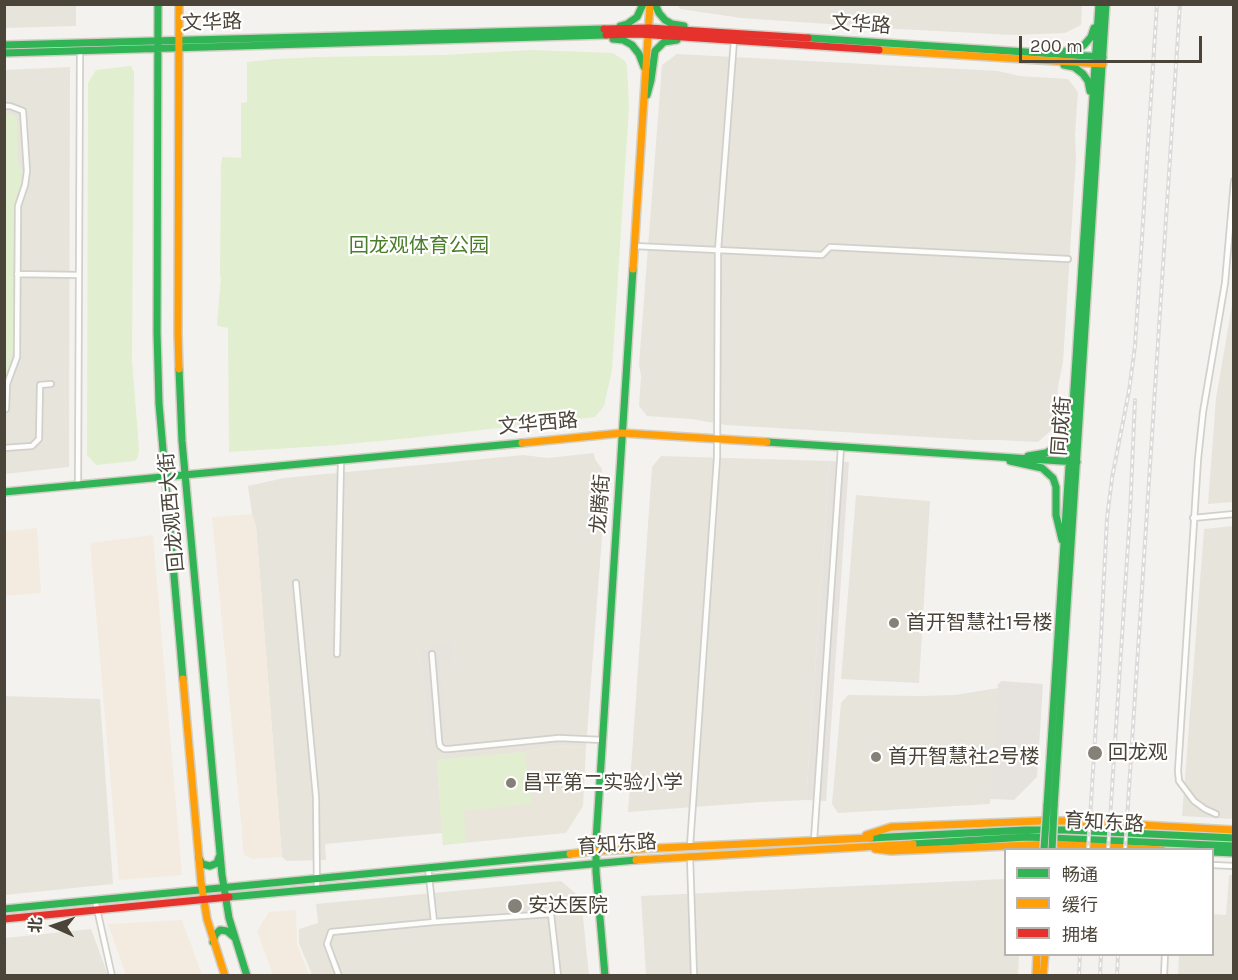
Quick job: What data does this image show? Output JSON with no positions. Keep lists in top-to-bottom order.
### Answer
{
  "streets": {
    "main road": [
      "文华路",
      "文华西路",
      "同成街",
      "龙腾街",
      "回龙观西大街",
      "育知东路"
    ]
  },
  "crossings": [
    ["文华路", "同成街"],
    ["文华路", "龙腾街"],
    ["文华路", "回龙观西大街"],
    ["文华西路", "同成街"],
    ["文华西路", "龙腾街"],
    ["文华西路", "回龙观西大街"],
    ["龙腾街", "育知东路"],
    ["回龙观西大街", "育知东路"]
  ],
  "parks": ["回龙观体育公园"],
  "places": [
    "首开智慧社1号楼",
    "回龙观",
    "首开智慧社2号楼",
    "昌平第二实验小学",
    "安达医院"
  ],
  "legend": ["畅通", "缓行", "拥堵"],
  "scale_bar": "200 m",
  "north": "left"
}
